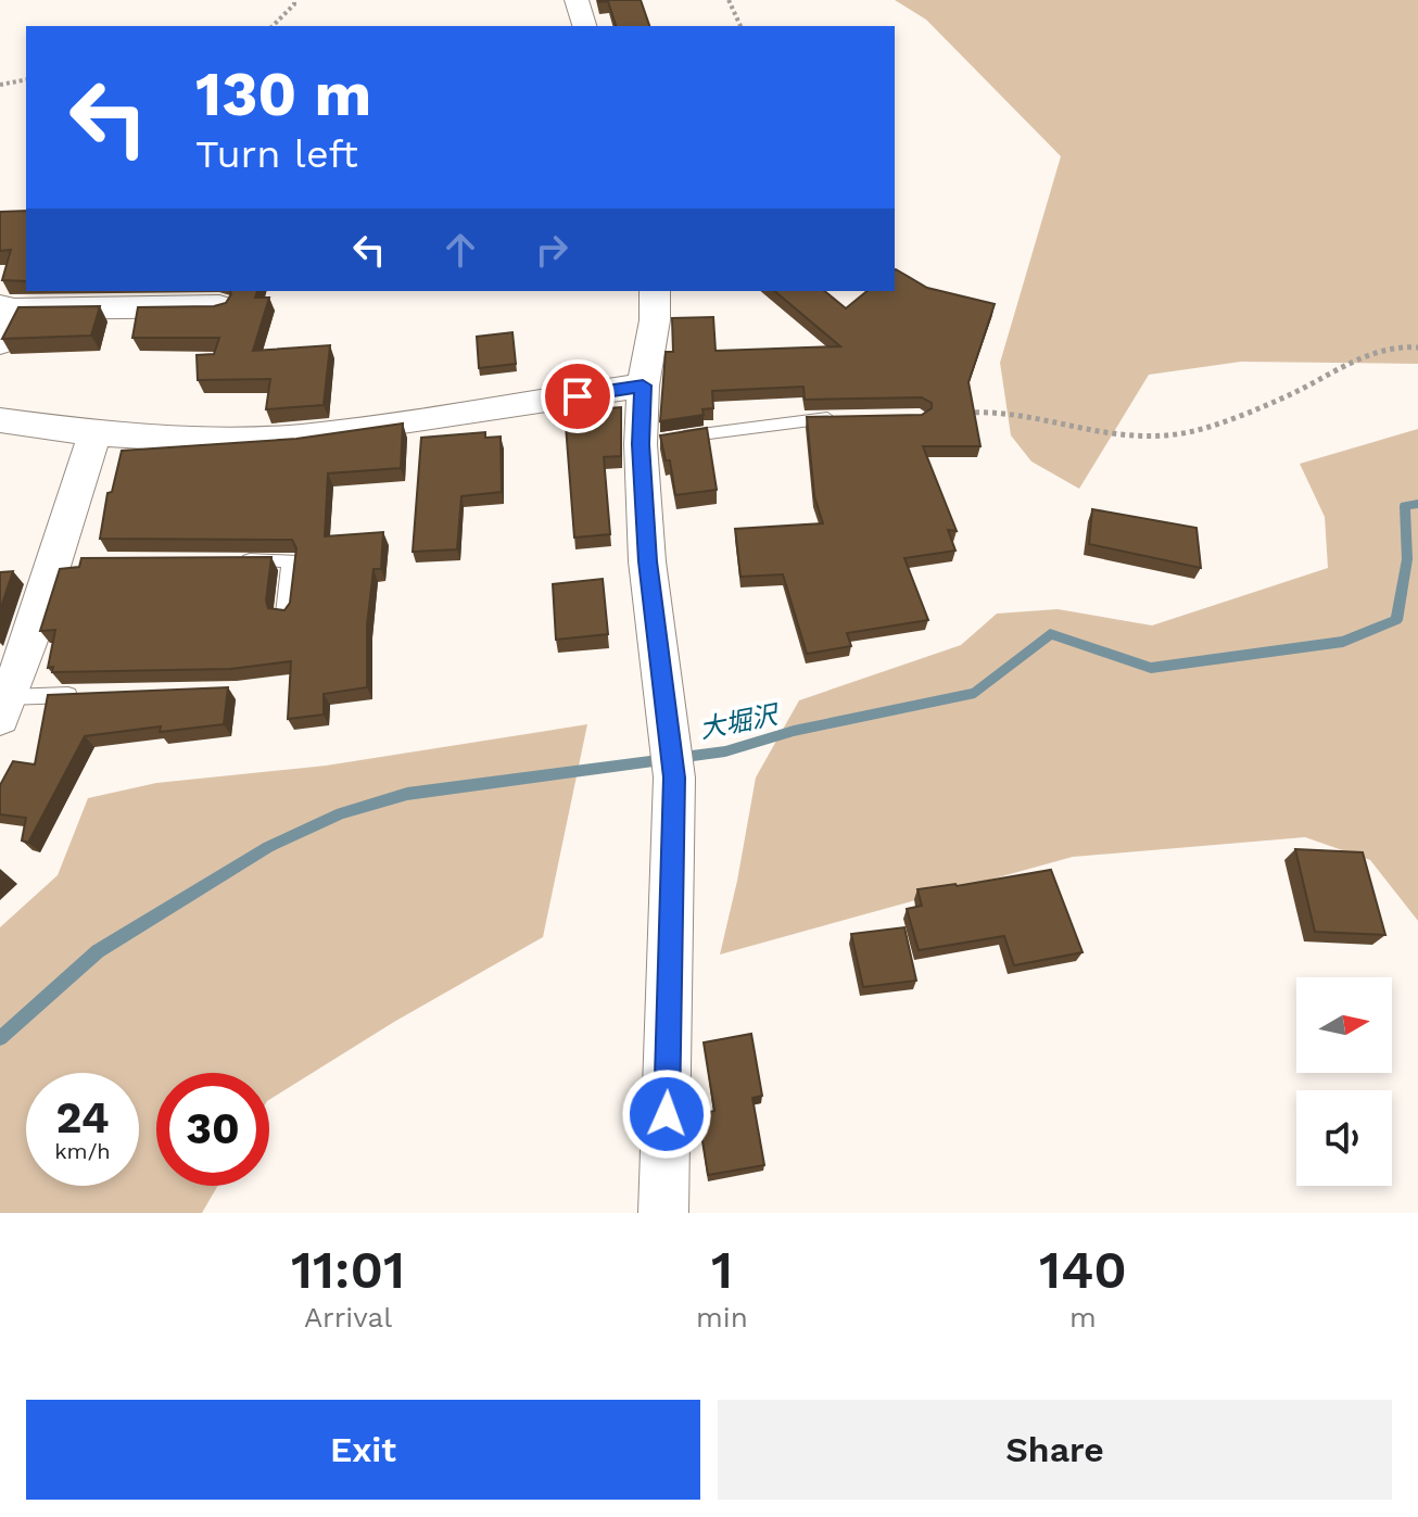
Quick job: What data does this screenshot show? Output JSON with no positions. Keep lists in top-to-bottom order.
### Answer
{
  "water": ["大堀沢"],
  "north": "right",
  "page": {
    "turn": ["130 m", "Turn left"],
    "speed": "24 km/h",
    "limit": "30",
    "eta": [
      "11:01",
      "Arrival",
      "1",
      "min",
      "140",
      "m"
    ],
    "buttons": ["Exit", "Share"]
  }
}
